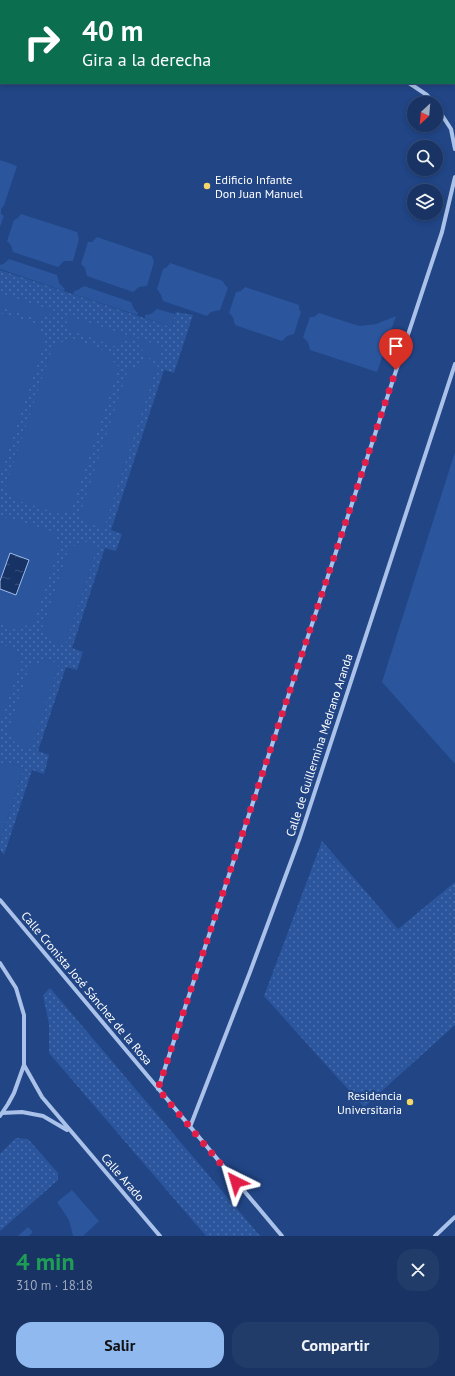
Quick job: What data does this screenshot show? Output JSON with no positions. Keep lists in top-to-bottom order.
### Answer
{
  "streets": {
    "street": ["Calle de Guillermina Medrano Aranda", "Calle Cronista José Sánchez de la Rosa", "Calle Arado"]
  },
  "crossings": [
    ["Calle de Guillermina Medrano Aranda", "Calle Cronista José Sánchez de la Rosa"]
  ],
  "places": ["Edificio Infante Don Juan Manuel", "Residencia Universitaria"],
  "north": "bottom left",
  "page": {
    "turn": ["40 m", "Gira a la derecha"],
    "heading": ["4 min", "310 m · 18:18"],
    "buttons": ["Salir", "Compartir"]
  }
}
